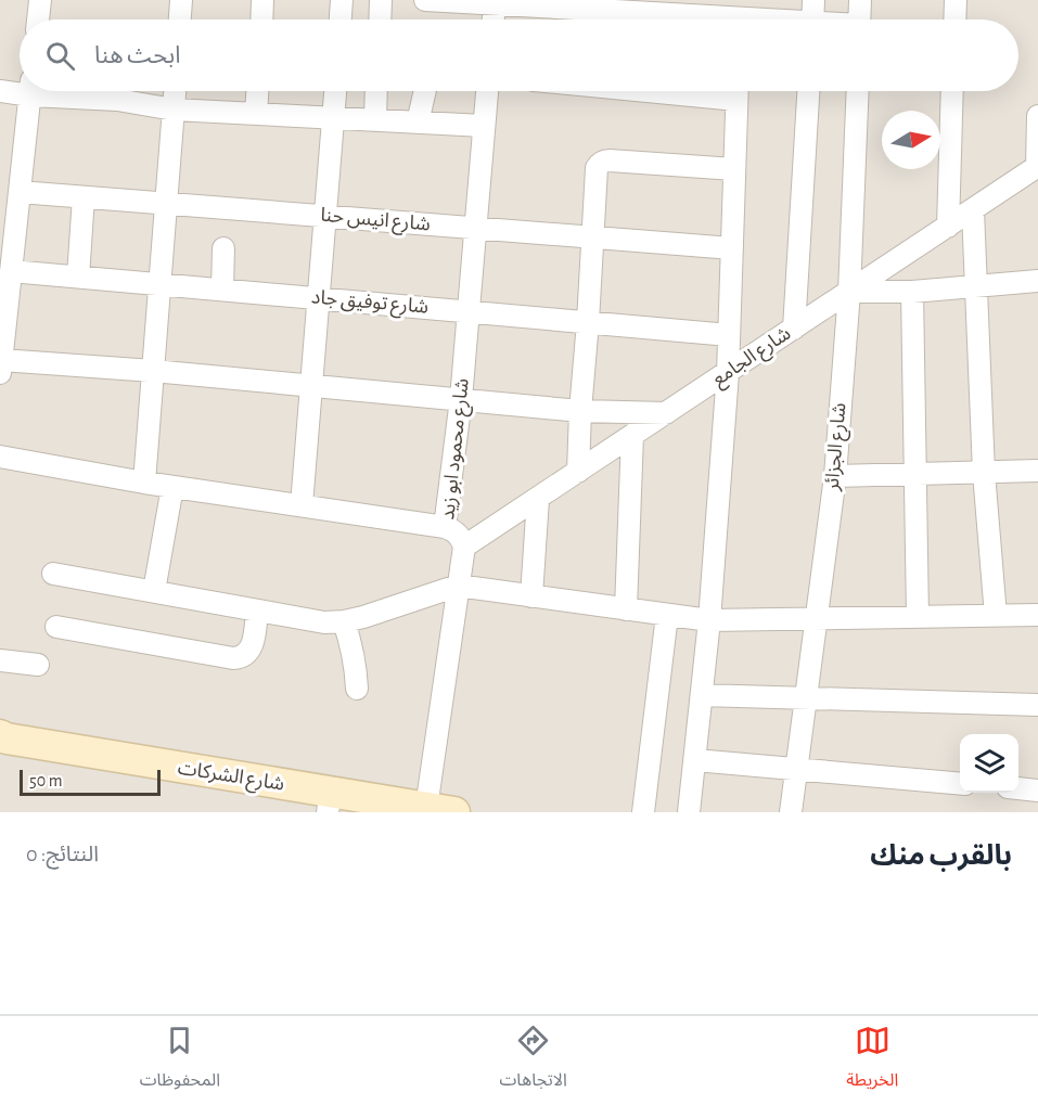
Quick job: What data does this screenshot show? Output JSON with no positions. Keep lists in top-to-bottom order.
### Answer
{
  "streets": {
    "main road": ["شارع الشركات"],
    "street": [
      "شارع انيس حنا",
      "شارع توفيق جاد",
      "شارع الجامع",
      "شارع الجزائر",
      "شارع محمود ابو زيد"
    ]
  },
  "crossings": [
    ["شارع انيس حنا", "شارع محمود ابو زيد"],
    ["شارع توفيق جاد", "شارع محمود ابو زيد"],
    ["شارع الجامع", "شارع الجزائر"],
    ["شارع الجامع", "شارع محمود ابو زيد"],
    ["شارع محمود ابو زيد", "شارع الشركات"]
  ],
  "scale_bar": "50 m",
  "north": "right",
  "page": {
    "search": "ابحث هنا",
    "scale": "50 m",
    "heading": ["بالقرب منك", "النتائج: 0"],
    "nav": ["الخريطة", "الاتجاهات", "المحفوظات"]
  }
}
